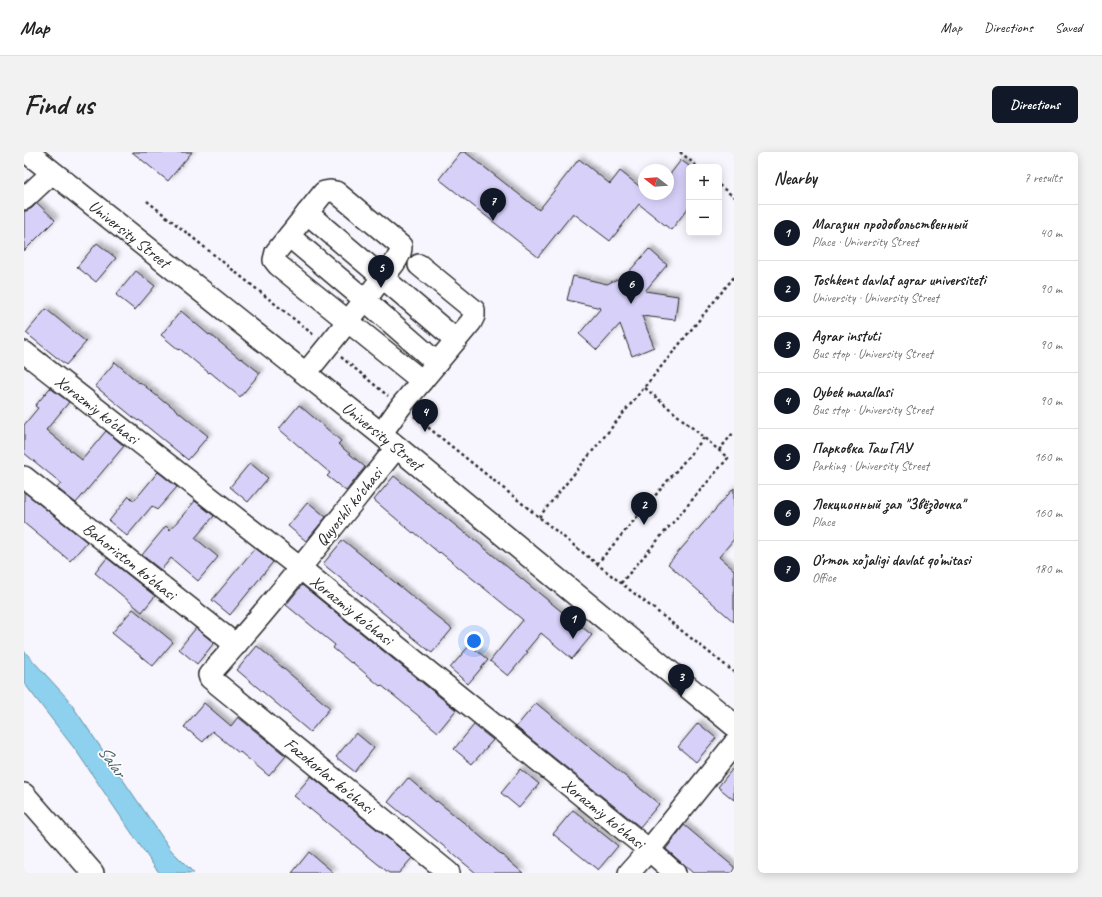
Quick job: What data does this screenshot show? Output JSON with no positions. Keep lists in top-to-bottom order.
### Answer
{
  "streets": {
    "main road": ["University Street"],
    "street": [
      "Xorazmiy ko'chasi",
      "Quyoshli ko'chasi",
      "Bahoriston ko'chasi",
      "Fazokorlar ko'chasi"
    ]
  },
  "crossings": [
    ["University Street", "Quyoshli ko'chasi"],
    ["Xorazmiy ko'chasi", "Quyoshli ko'chasi"],
    ["Quyoshli ko'chasi", "Bahoriston ko'chasi"],
    ["Quyoshli ko'chasi", "Fazokorlar ko'chasi"]
  ],
  "water": ["Salar"],
  "north": "left",
  "page": {
    "header": "Map",
    "nav": ["Map", "Directions", "Saved"],
    "buttons": "Directions",
    "title": "Find us",
    "heading": ["Nearby", "7 results"],
    "map_buttons": ["+", "−"],
    "pins": [
      "7",
      "5",
      "6",
      "4",
      "2",
      "1",
      "3"
    ],
    "list": [
      {
        "mark": "1",
        "name": "Магазин продовольственный",
        "note": "Place · University Street",
        "value": "40 m"
      },
      {
        "mark": "2",
        "name": "Toshkent davlat agrar universiteti",
        "note": "University · University Street",
        "value": "90 m"
      },
      {
        "mark": "3",
        "name": "Agrar instuti",
        "note": "Bus stop · University Street",
        "value": "90 m"
      },
      {
        "mark": "4",
        "name": "Oybek maxallasi",
        "note": "Bus stop · University Street",
        "value": "90 m"
      },
      {
        "mark": "5",
        "name": "Парковка ТашГАУ",
        "note": "Parking · University Street",
        "value": "160 m"
      },
      {
        "mark": "6",
        "name": "Лекционный зал \"Звёздочка\"",
        "note": "Place",
        "value": "160 m"
      },
      {
        "mark": "7",
        "name": "O’rmon xo’jaligi davlat qo’mitasi",
        "note": "Office",
        "value": "180 m"
      }
    ]
  }
}
